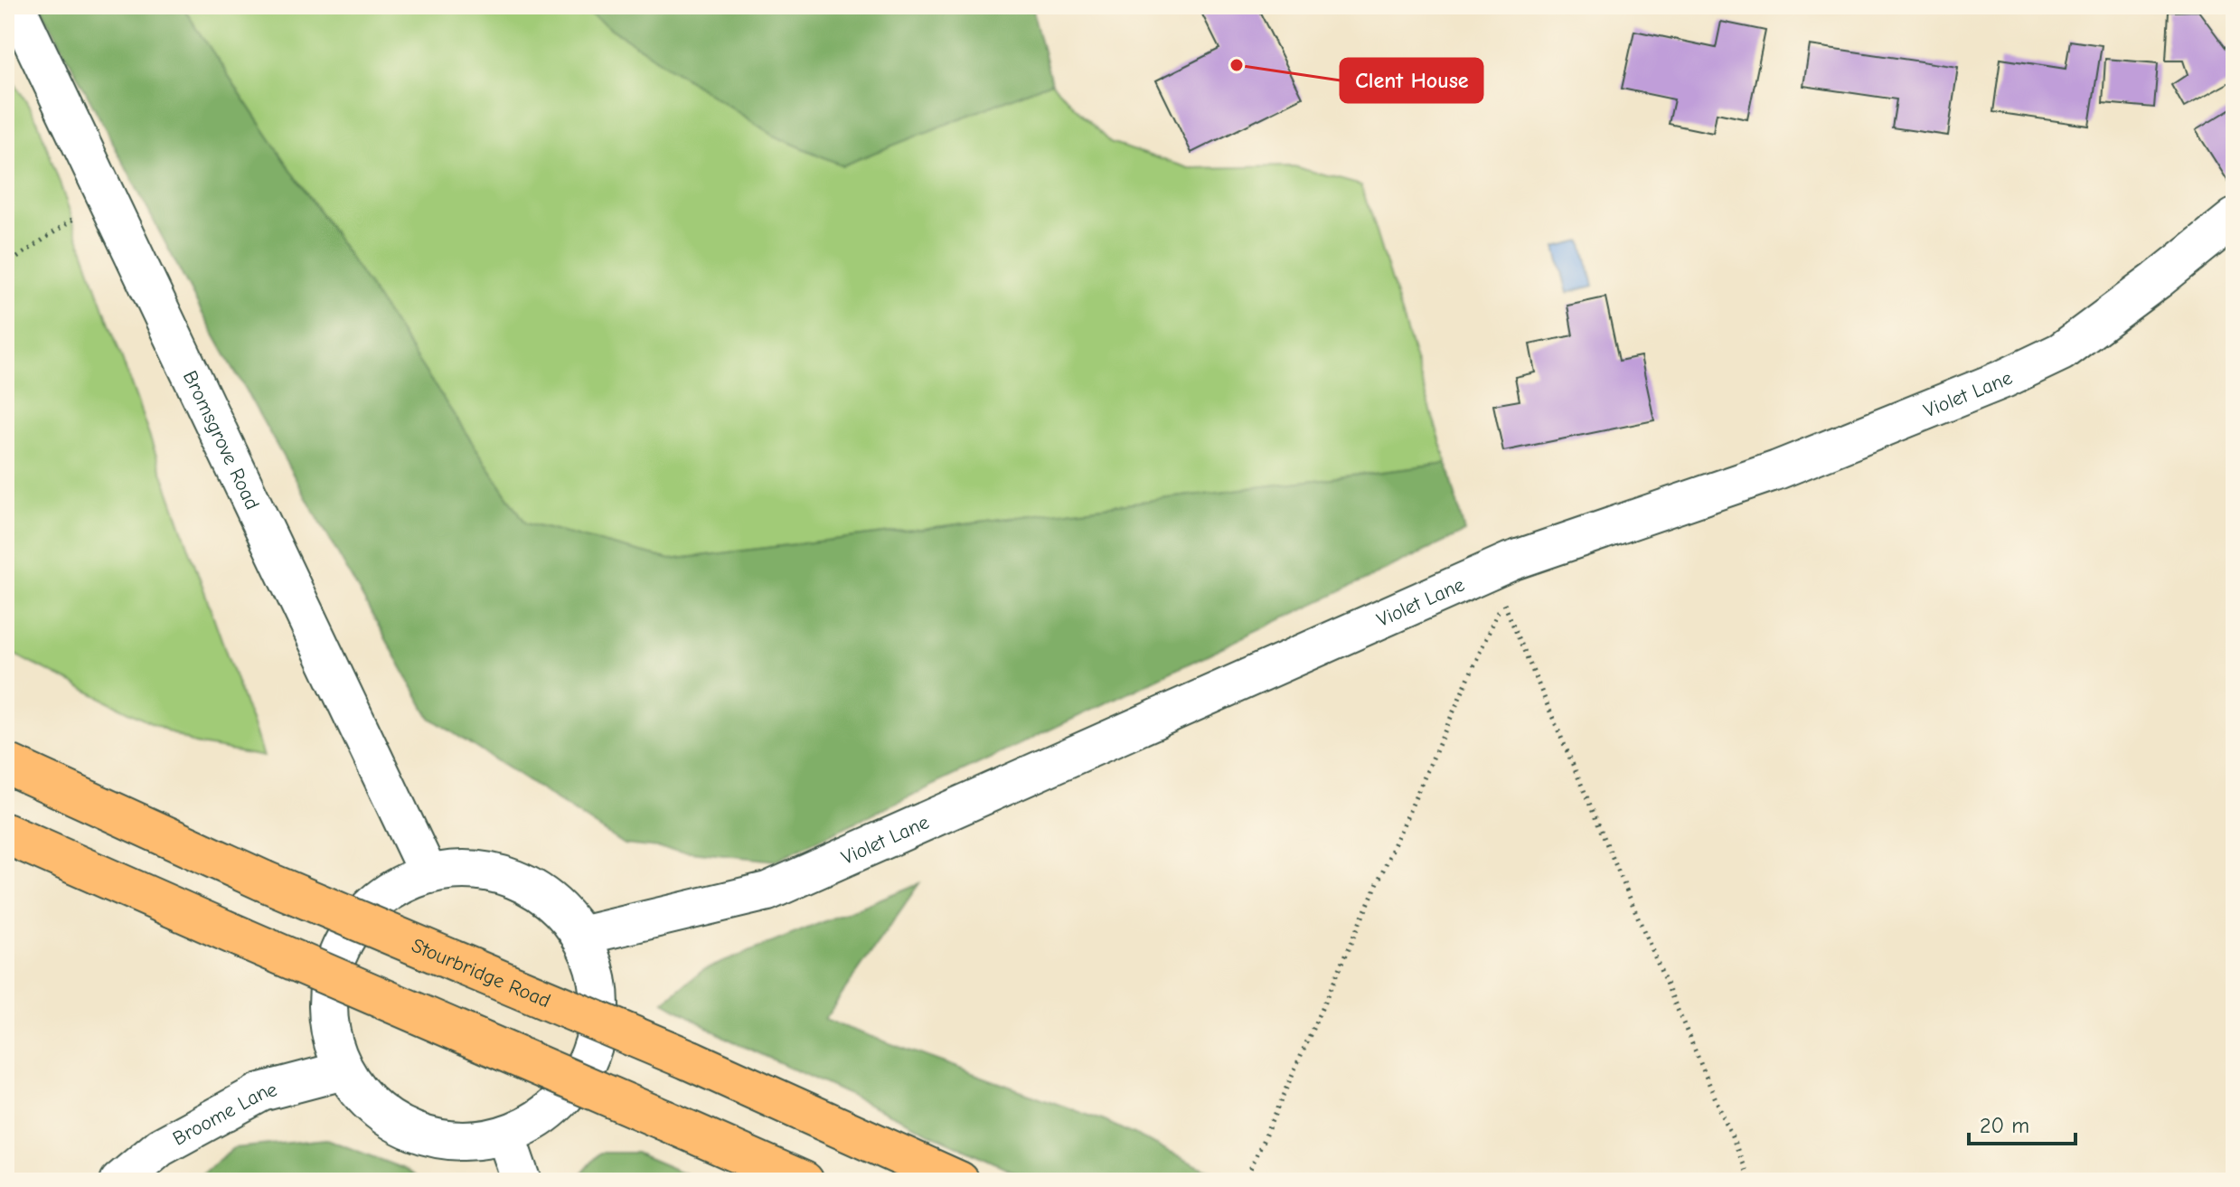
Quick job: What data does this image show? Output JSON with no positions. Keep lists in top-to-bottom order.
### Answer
{
  "streets": {
    "highway": ["Stourbridge Road"],
    "street": ["Violet Lane", "Bromsgrove Road", "Broome Lane"]
  },
  "places": ["Clent House"],
  "scale_bar": "20 m"
}
